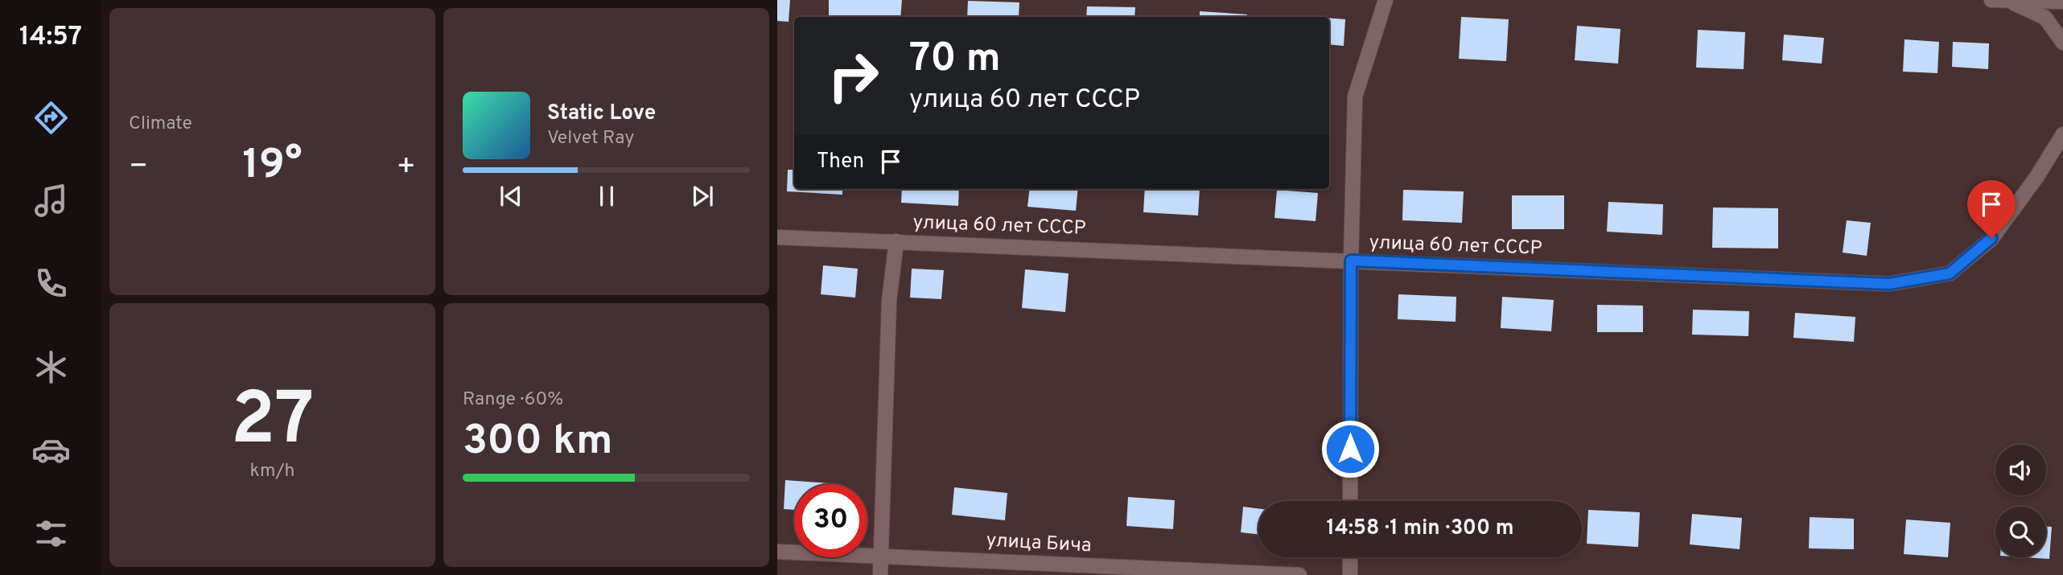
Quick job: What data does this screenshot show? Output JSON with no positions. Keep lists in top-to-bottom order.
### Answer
{
  "streets": {
    "street": ["улица 60 лет СССР", "улица Бича"]
  },
  "page": {
    "tabs": "14:57",
    "tile": [
      "Climate",
      ["27", "km/h"],
      ["Range · 60%", "300 km"]
    ],
    "turn": ["70 m", "улица 60 лет СССР"],
    "song": ["Static Love", "Velvet Ray"],
    "then": "Then",
    "heat": ["−", "19°", "+"],
    "limit": "30",
    "trip": "14:58 · 1 min · 300 m"
  }
}
